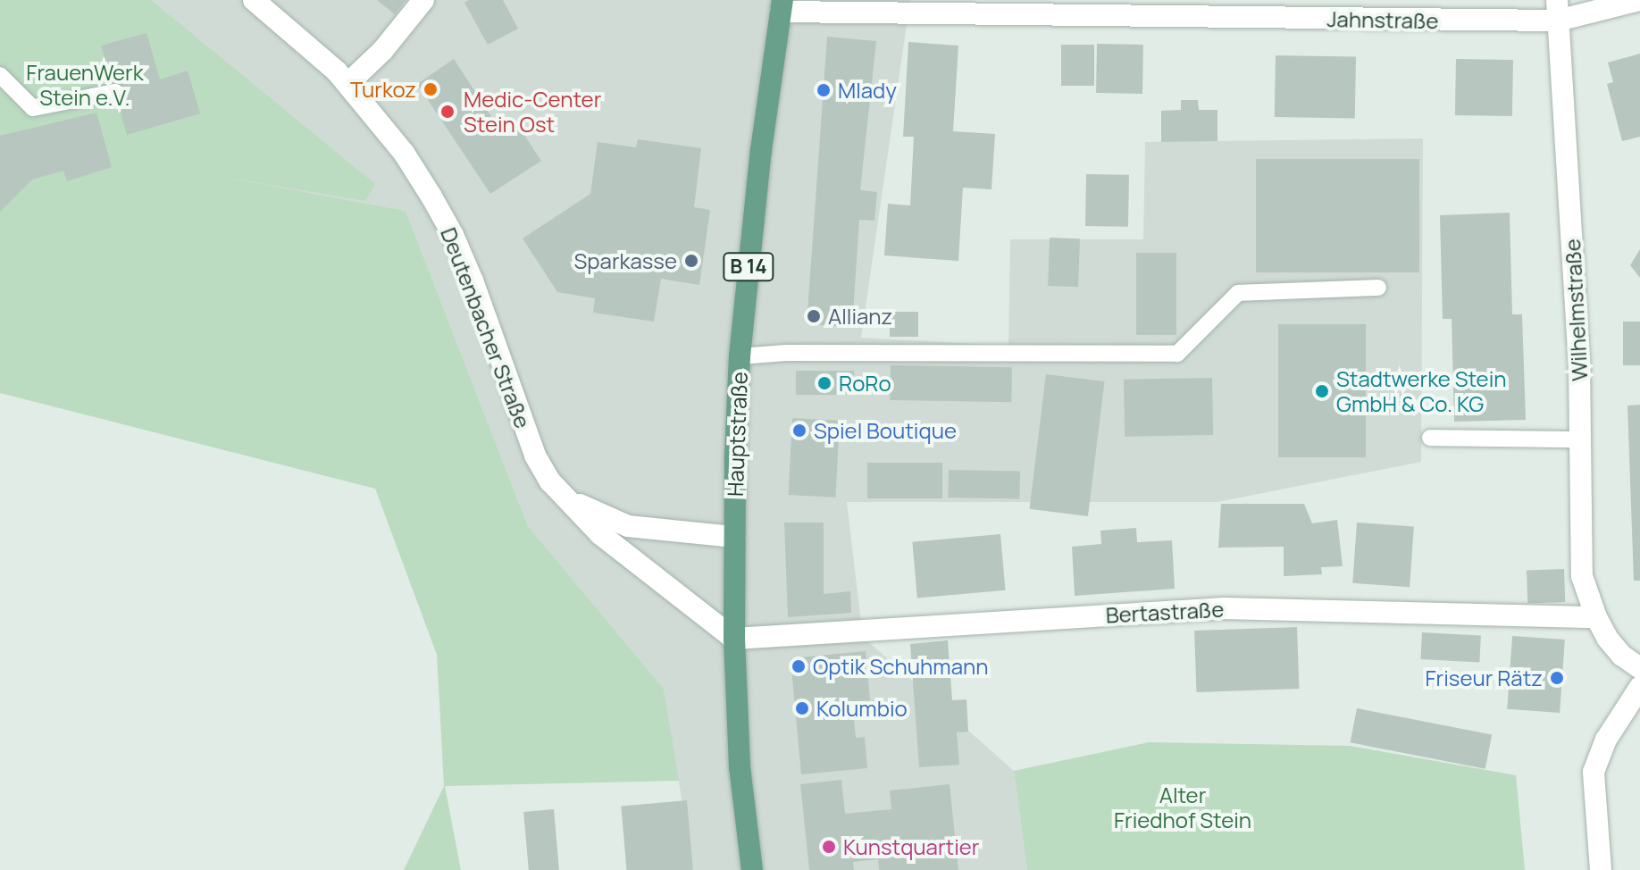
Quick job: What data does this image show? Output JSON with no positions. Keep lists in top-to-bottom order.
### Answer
{
  "streets": {
    "main road": ["B 14", "Hauptstraße"],
    "street": [
      "Jahnstraße",
      "Wilhelmstraße",
      "Deutenbacher Straße",
      "Bertastraße"
    ]
  },
  "crossings": [
    ["Jahnstraße", "Wilhelmstraße"],
    ["Jahnstraße", "Hauptstraße"],
    ["Wilhelmstraße", "Bertastraße"],
    ["Deutenbacher Straße", "Hauptstraße"],
    ["Deutenbacher Straße", "Bertastraße"],
    ["Hauptstraße", "Bertastraße"]
  ],
  "parks": ["FrauenWerk Stein e.V.", "Alter Friedhof Stein"],
  "places": [
    "Turkoz",
    "Mlady",
    "Medic-Center Stein Ost",
    "Sparkasse",
    "Allianz",
    "RoRo",
    "Stadtwerke Stein GmbH & Co. KG",
    "Spiel Boutique",
    "Optik Schuhmann",
    "Friseur Rätz",
    "Kolumbio",
    "Kunstquartier"
  ]
}
